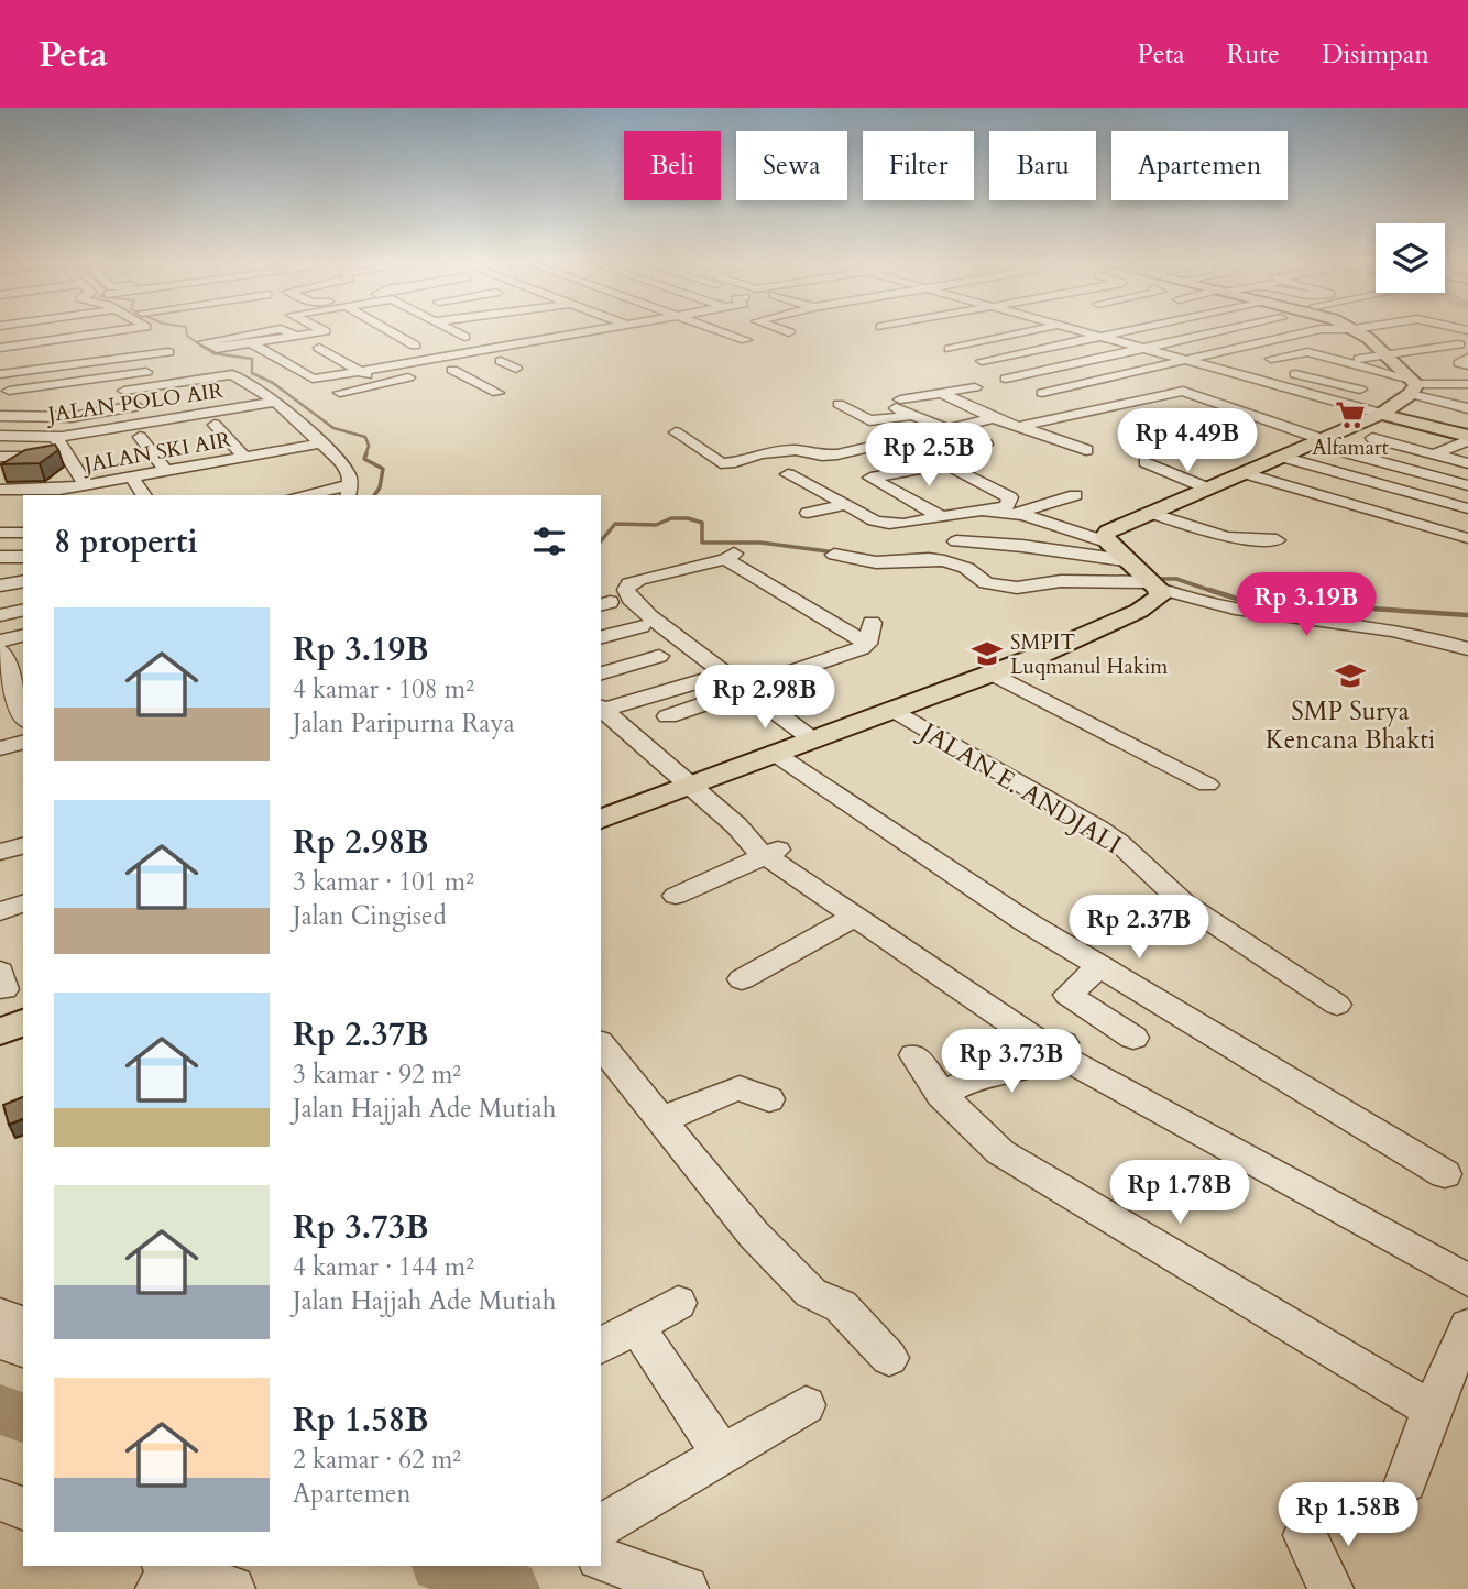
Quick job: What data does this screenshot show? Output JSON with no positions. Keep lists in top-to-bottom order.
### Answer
{
  "streets": {
    "street": ["JALAN POLO AIR", "JALAN SKI AIR", "JALAN E. ANDJALI"]
  },
  "places": {
    "supermarket": ["Alfamart"],
    "school or university": ["SMPIT Luqmanul Hakim", "SMP Surya Kencana Bhakti"]
  },
  "page": {
    "header": "Peta",
    "nav": ["Peta", "Rute", "Disimpan"],
    "chip": [
      "Beli",
      "Sewa",
      "Filter",
      "Baru",
      "Apartemen"
    ],
    "price": [
      "Rp 4.49B",
      "Rp 2.5B",
      "Rp 3.19B",
      "Rp 2.98B",
      "Rp 2.37B",
      "Rp 3.73B",
      "Rp 1.78B",
      "Rp 1.58B"
    ],
    "heading": "8 properti",
    "list": [
      {
        "name": "Rp 3.19B",
        "note": "4 kamar · 108 m² · Jalan Paripurna Raya"
      },
      {
        "name": "Rp 2.98B",
        "note": "3 kamar · 101 m² · Jalan Cingised"
      },
      {
        "name": "Rp 2.37B",
        "note": "3 kamar · 92 m² · Jalan Hajjah Ade Mutiah"
      },
      {
        "name": "Rp 3.73B",
        "note": "4 kamar · 144 m² · Jalan Hajjah Ade Mutiah"
      },
      {
        "name": "Rp 1.58B",
        "note": "2 kamar · 62 m² · Apartemen"
      }
    ]
  }
}
